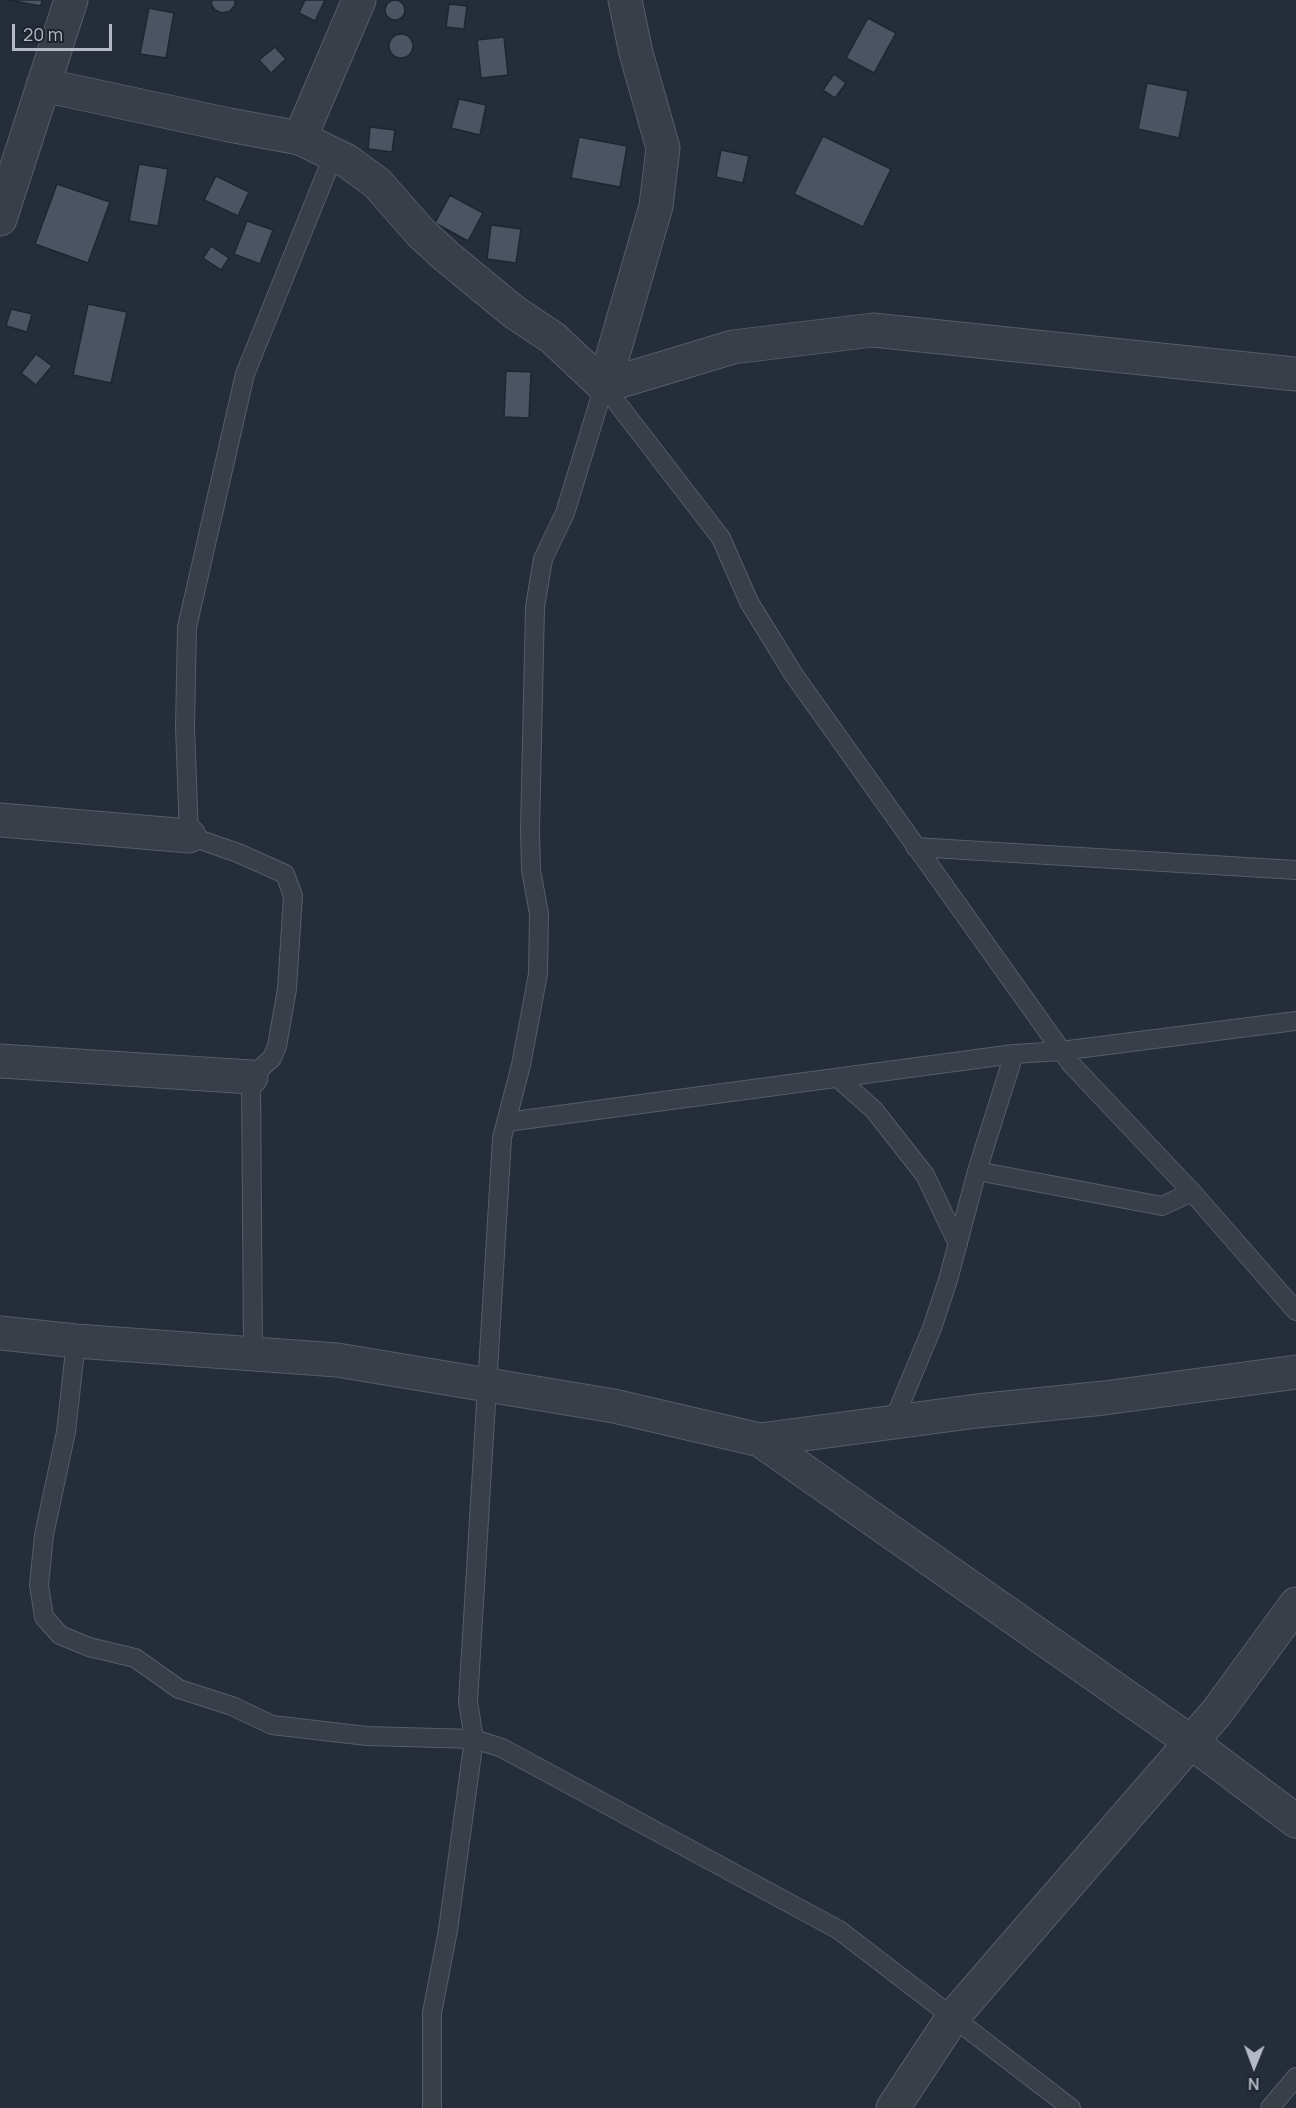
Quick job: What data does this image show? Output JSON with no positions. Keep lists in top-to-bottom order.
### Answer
{
  "scale_bar": "20 m",
  "north": "bottom"
}
